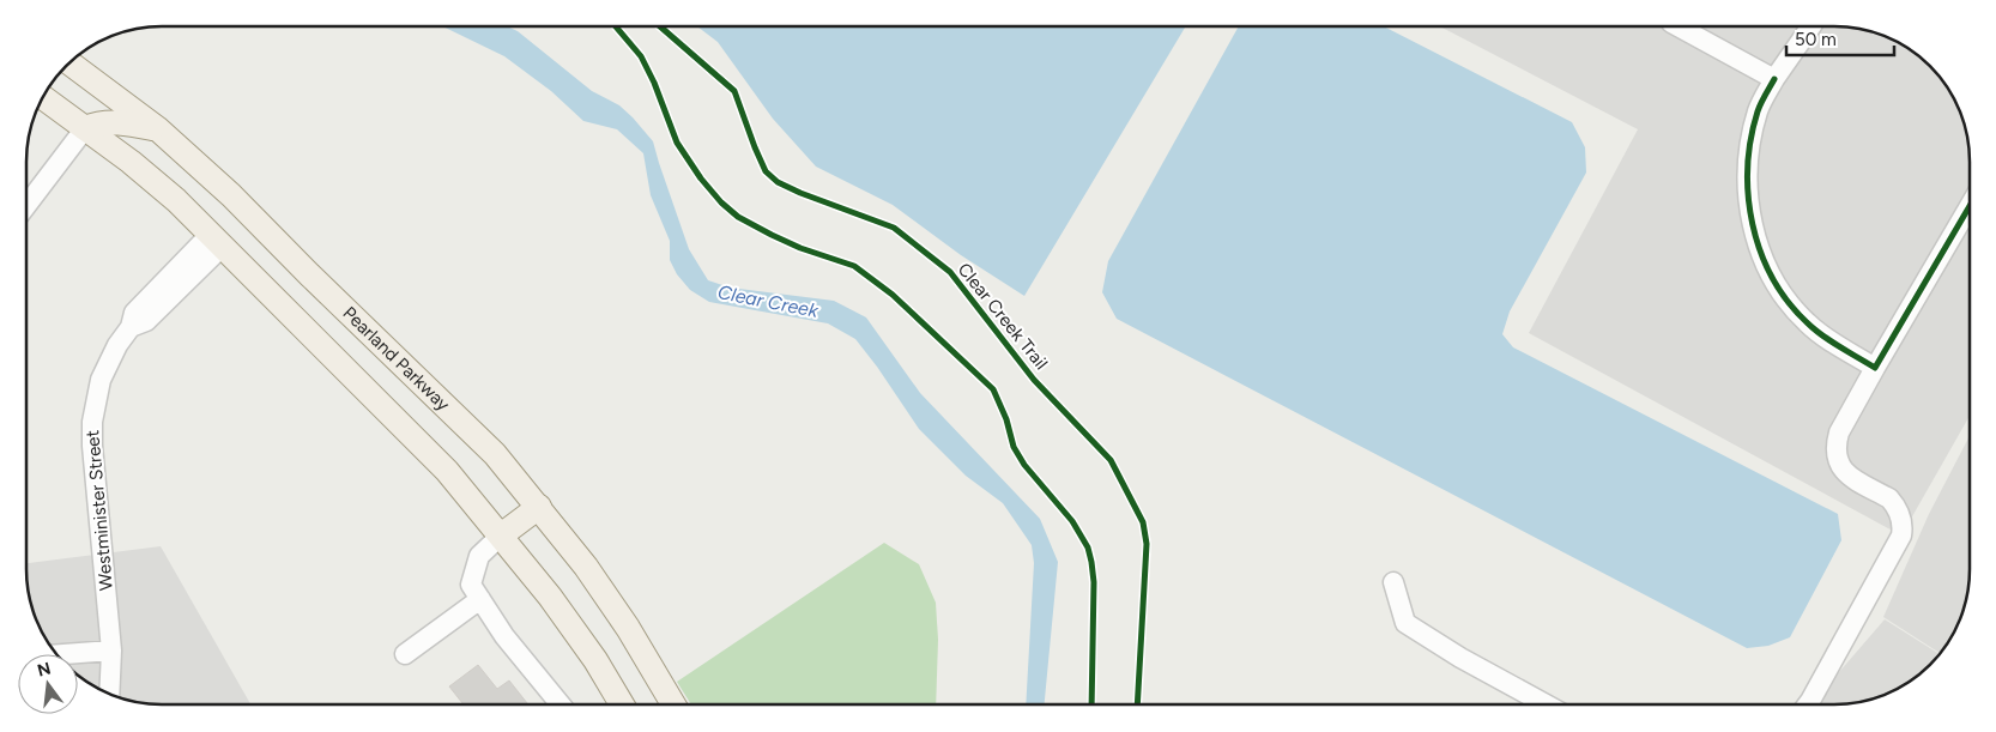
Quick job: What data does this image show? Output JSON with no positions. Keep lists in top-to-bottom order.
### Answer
{
  "streets": {
    "main road": ["Pearland Parkway"],
    "street": ["Westminister Street"],
    "cycle path": ["Clear Creek Trail"]
  },
  "water": ["Clear Creek"],
  "scale_bar": "50 m",
  "north": "top"
}
